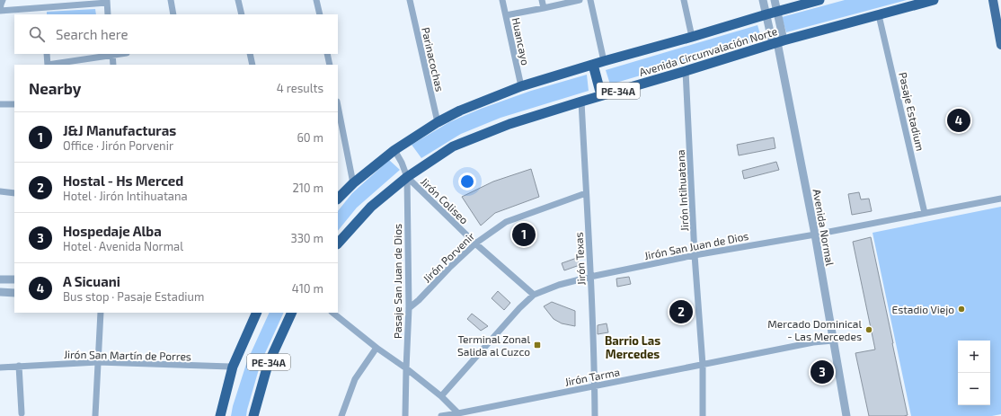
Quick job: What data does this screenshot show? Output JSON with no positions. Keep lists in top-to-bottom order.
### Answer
{
  "streets": {
    "highway": ["Avenida Circunvalación Norte", "PE-34A"],
    "street": [
      "Huancayo",
      "Parinacochas",
      "Pasaje Estadium",
      "Jirón Intihuatana",
      "Jirón Coliseo",
      "Avenida Normal",
      "Jirón San Juan de Dios",
      "Jirón Porvenir",
      "Jirón Texas",
      "Pasaje San Juan de Dios",
      "Jirón San Martín de Porres",
      "Jirón Tarma"
    ]
  },
  "crossings": [
    ["Huancayo", "Avenida Circunvalación Norte"],
    ["Avenida Circunvalación Norte", "Parinacochas"],
    ["Avenida Circunvalación Norte", "Pasaje Estadium"],
    ["Avenida Circunvalación Norte", "Jirón Intihuatana"],
    ["Avenida Circunvalación Norte", "Jirón Coliseo"],
    ["Avenida Circunvalación Norte", "Avenida Normal"],
    ["Avenida Circunvalación Norte", "Jirón Texas"],
    ["Avenida Circunvalación Norte", "Pasaje San Juan de Dios"],
    ["PE-34A", "Jirón San Martín de Porres"],
    ["Pasaje Estadium", "Jirón San Juan de Dios"],
    ["Jirón Intihuatana", "Jirón San Juan de Dios"],
    ["Jirón Intihuatana", "Jirón Tarma"],
    ["Jirón Coliseo", "Jirón San Juan de Dios"],
    ["Jirón Coliseo", "Jirón Porvenir"],
    ["Jirón Coliseo", "Pasaje San Juan de Dios"],
    ["Avenida Normal", "Jirón San Juan de Dios"],
    ["Avenida Normal", "Jirón Tarma"],
    ["Jirón San Juan de Dios", "Jirón Texas"],
    ["Jirón Porvenir", "Jirón Texas"],
    ["Jirón Porvenir", "Pasaje San Juan de Dios"],
    ["Jirón Texas", "Jirón Tarma"]
  ],
  "districts": ["Barrio Las Mercedes"],
  "places": {
    "other": ["Estadio Viejo", "Mercado Dominical - Las Mercedes"],
    "transit": ["Terminal Zonal Salida al Cuzco"]
  },
  "page": {
    "search": "Search here",
    "heading": ["Nearby", "4 results"],
    "pins": [
      "4",
      "1",
      "2",
      "3"
    ],
    "list": [
      {
        "mark": "1",
        "name": "J&J Manufacturas",
        "note": "Office · Jirón Porvenir",
        "value": "60 m"
      },
      {
        "mark": "2",
        "name": "Hostal - Hs Merced",
        "note": "Hotel · Jirón Intihuatana",
        "value": "210 m"
      },
      {
        "mark": "3",
        "name": "Hospedaje Alba",
        "note": "Hotel · Avenida Normal",
        "value": "330 m"
      },
      {
        "mark": "4",
        "name": "A Sicuani",
        "note": "Bus stop · Pasaje Estadium",
        "value": "410 m"
      }
    ],
    "map_buttons": ["+", "−"]
  }
}
